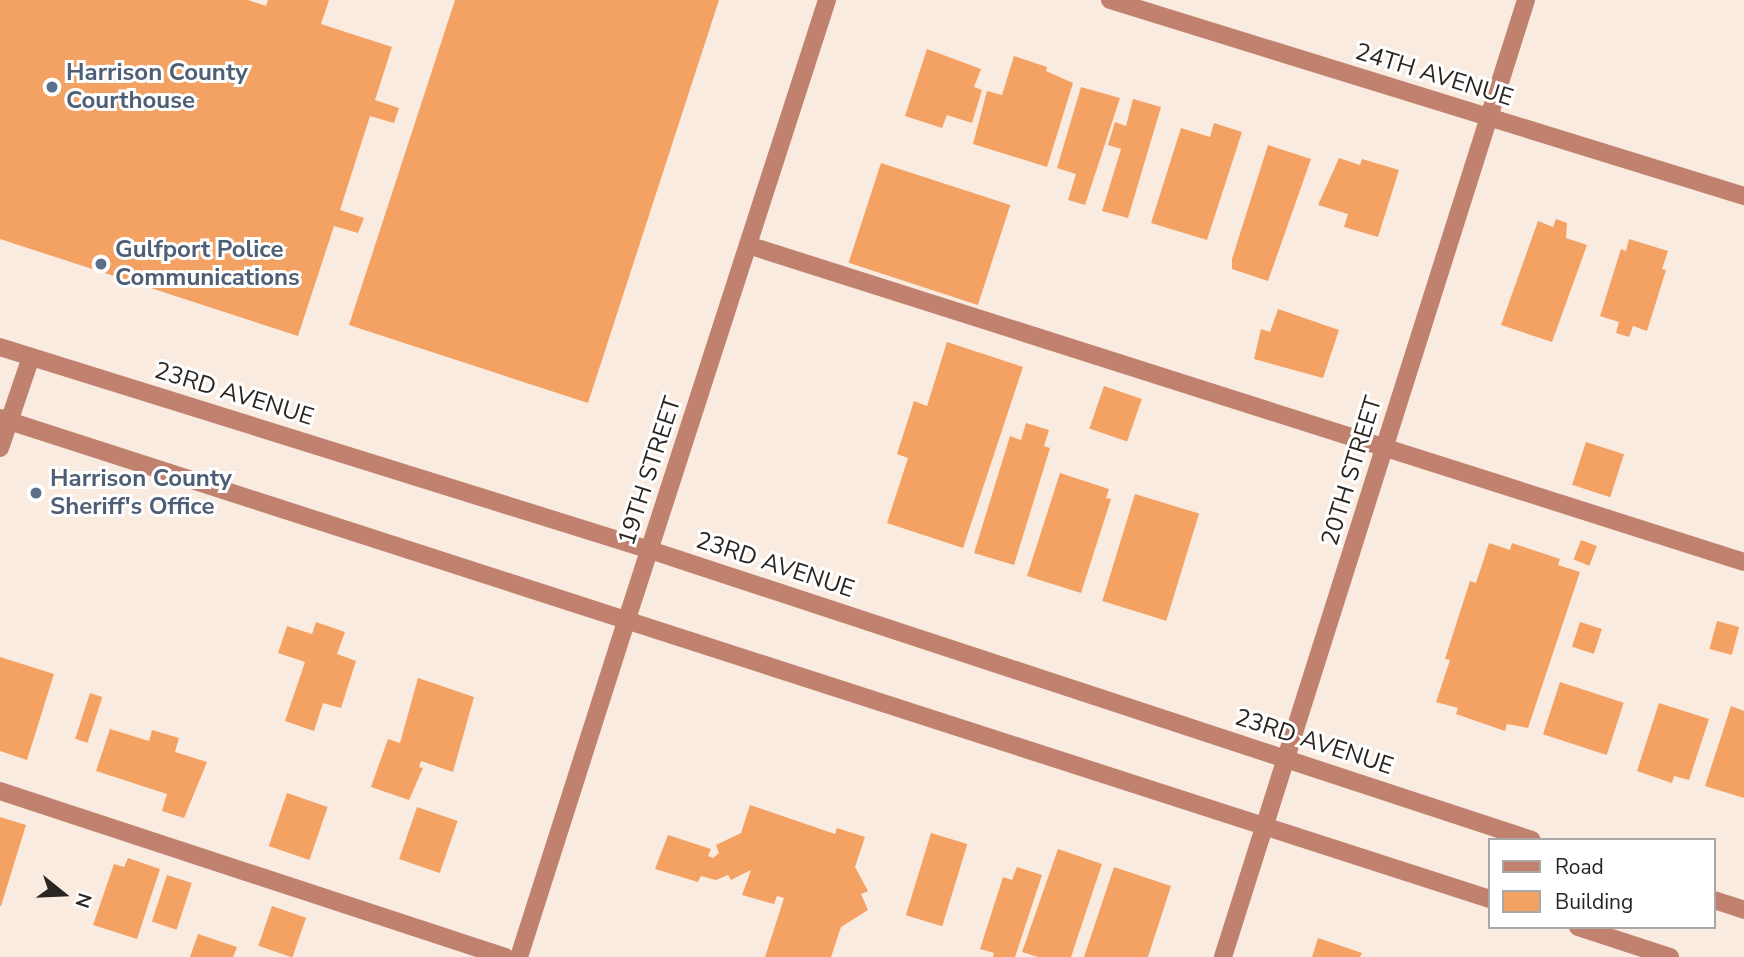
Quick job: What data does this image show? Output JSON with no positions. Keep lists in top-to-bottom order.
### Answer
{
  "streets": {
    "street": [
      "24TH AVENUE",
      "23RD AVENUE",
      "19TH STREET",
      "20TH STREET"
    ]
  },
  "crossings": [
    ["24TH AVENUE", "20TH STREET"],
    ["23RD AVENUE", "19TH STREET"],
    ["23RD AVENUE", "20TH STREET"]
  ],
  "places": ["Harrison County Courthouse", "Gulfport Police Communications", "Harrison County Sheriff's Office"],
  "legend": ["Road", "Building"],
  "north": "right"
}
